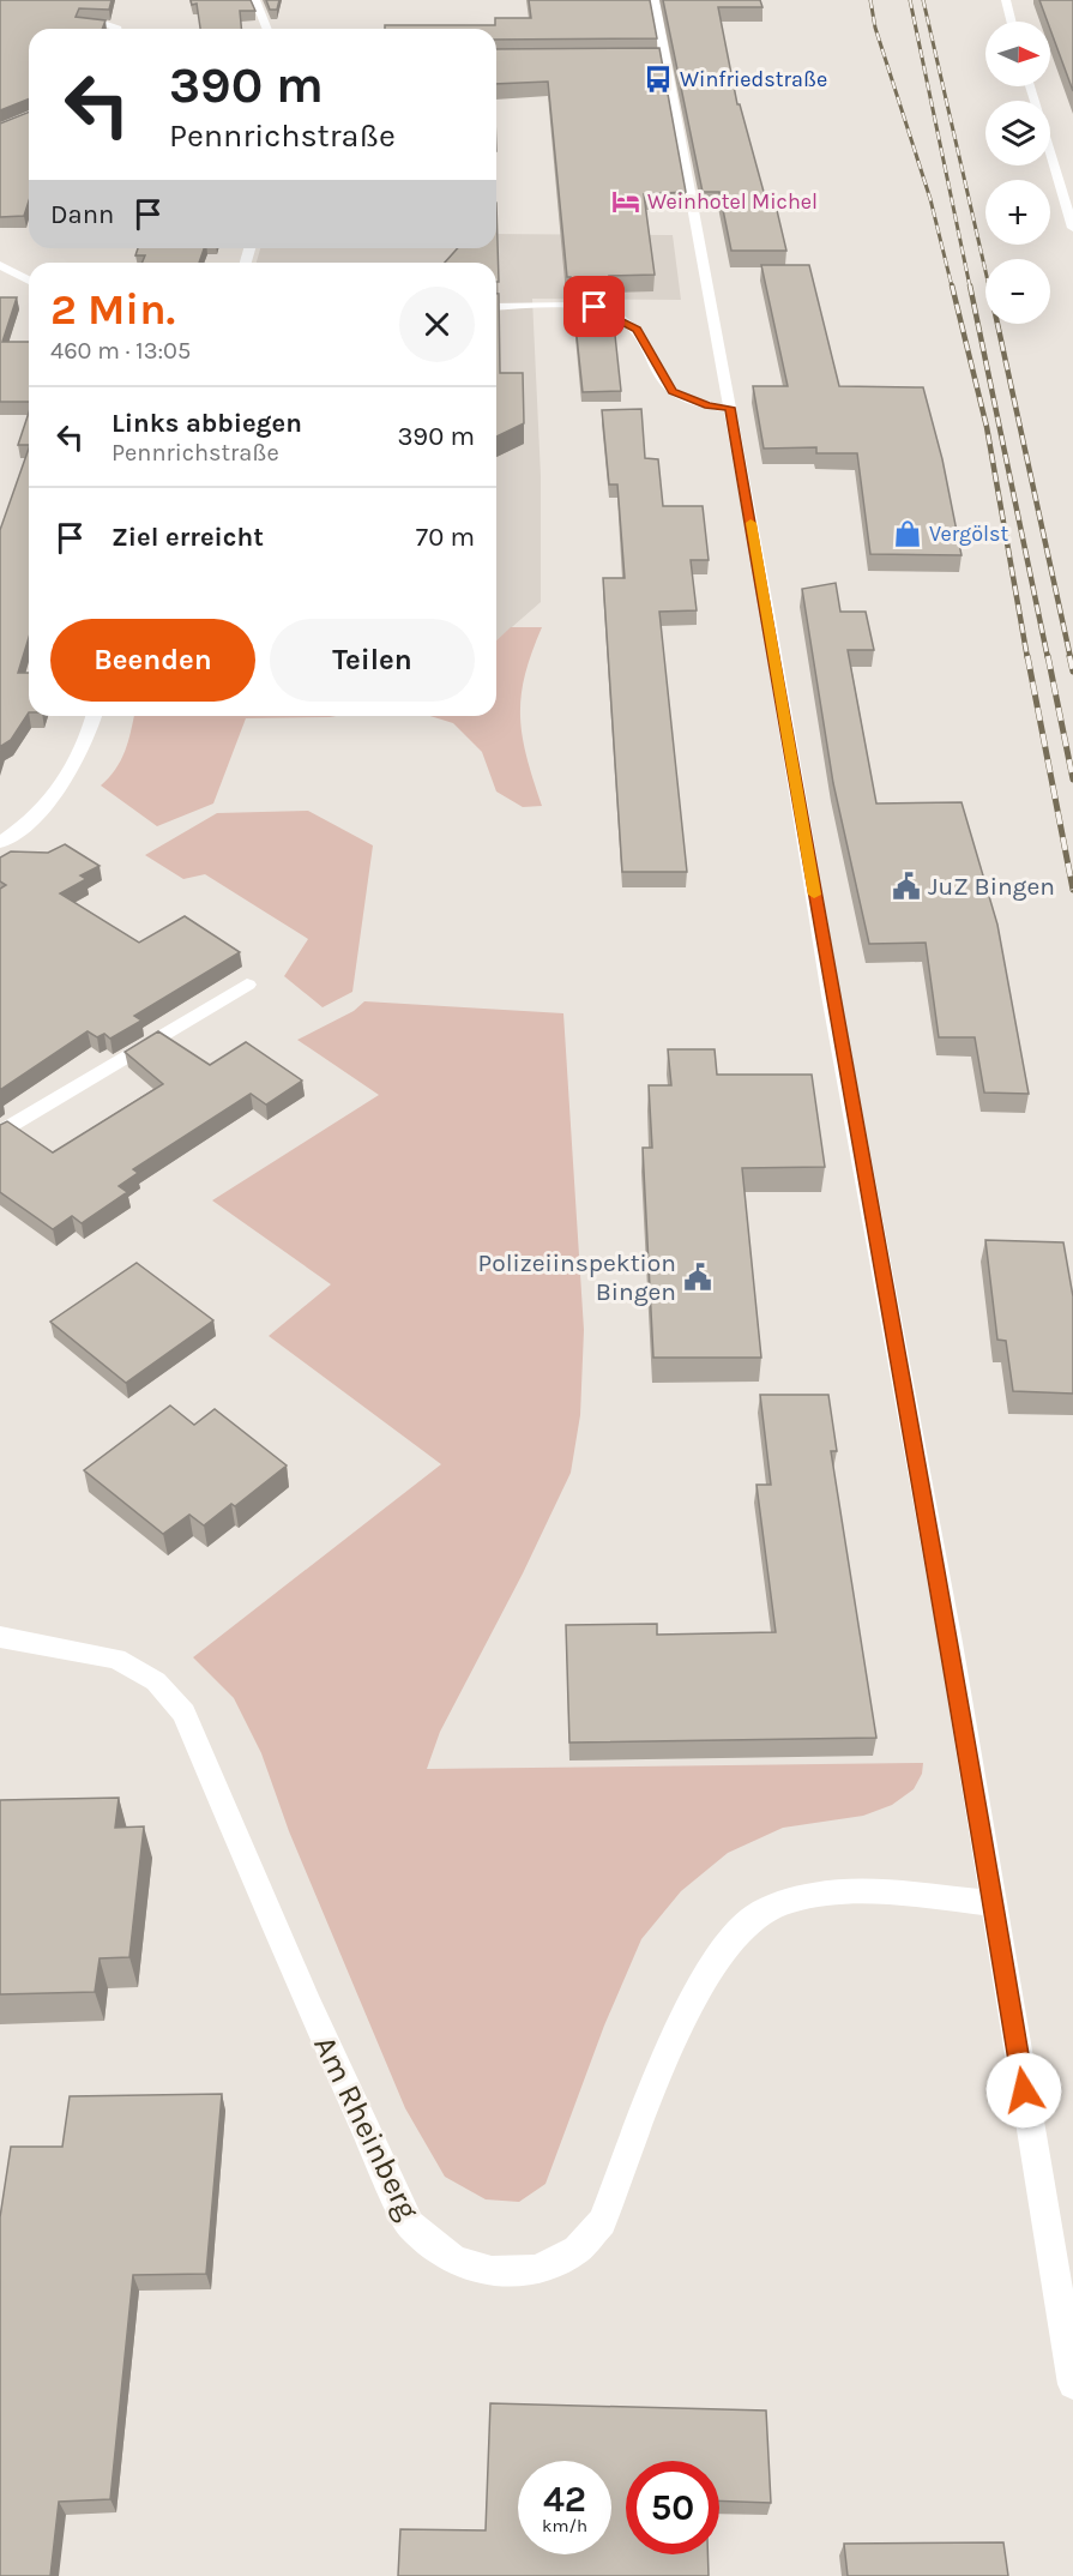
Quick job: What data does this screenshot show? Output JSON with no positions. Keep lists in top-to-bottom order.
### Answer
{
  "streets": {
    "main road": ["Am Rheinberg"]
  },
  "places": {
    "bus stop": ["Winfriedstraße"],
    "hotel": ["Weinhotel Michel"],
    "shop": ["Vergölst"],
    "public building": ["JuZ Bingen", "Polizeiinspektion Bingen"]
  },
  "north": "right",
  "page": {
    "map_buttons": ["+", "−"],
    "turn": ["390 m", "Pennrichstraße"],
    "then": "Dann",
    "heading": ["2 Min.", "460 m · 13:05"],
    "list": [
      {
        "name": "Links abbiegen",
        "note": "Pennrichstraße",
        "value": "390 m"
      },
      {
        "name": "Ziel erreicht",
        "value": "70 m"
      }
    ],
    "buttons": ["Beenden", "Teilen"],
    "speed": "42 km/h",
    "limit": "50"
  }
}
